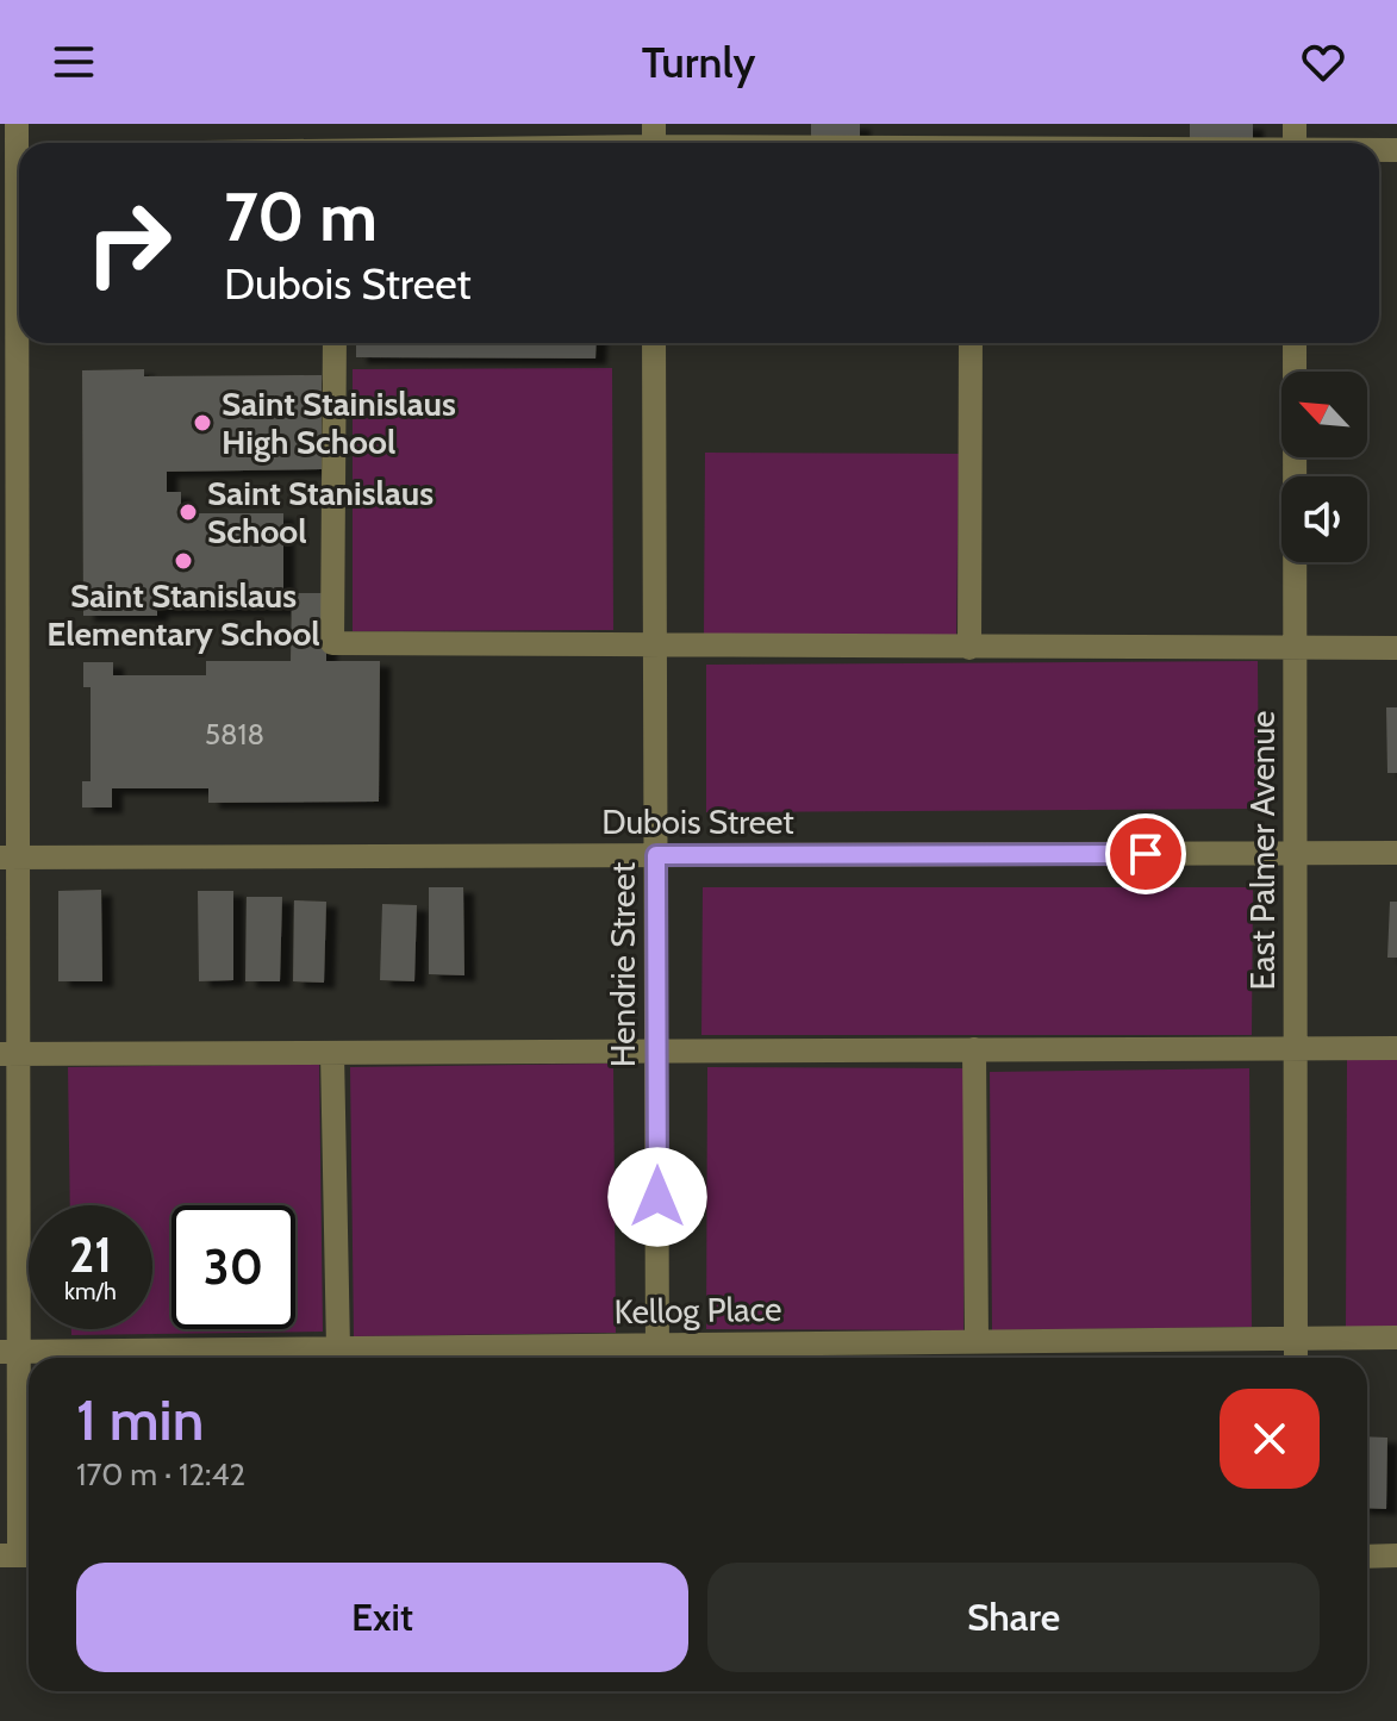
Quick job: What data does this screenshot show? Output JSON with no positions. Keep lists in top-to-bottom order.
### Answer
{
  "streets": {
    "street": [
      "Dubois Street",
      "East Palmer Avenue",
      "Hendrie Street",
      "Kellog Place"
    ]
  },
  "crossings": [
    ["Dubois Street", "East Palmer Avenue"],
    ["Dubois Street", "Hendrie Street"],
    ["East Palmer Avenue", "Kellog Place"],
    ["Hendrie Street", "Kellog Place"]
  ],
  "places": ["Saint Stainislaus High School", "Saint Stanislaus School", "Saint Stanislaus Elementary School"],
  "house_numbers": ["5818"],
  "north": "top left",
  "page": {
    "header": "Turnly",
    "turn": ["70 m", "Dubois Street"],
    "speed": "21 km/h",
    "limit": "30",
    "heading": ["1 min", "170 m · 12:42"],
    "buttons": ["Exit", "Share"]
  }
}
